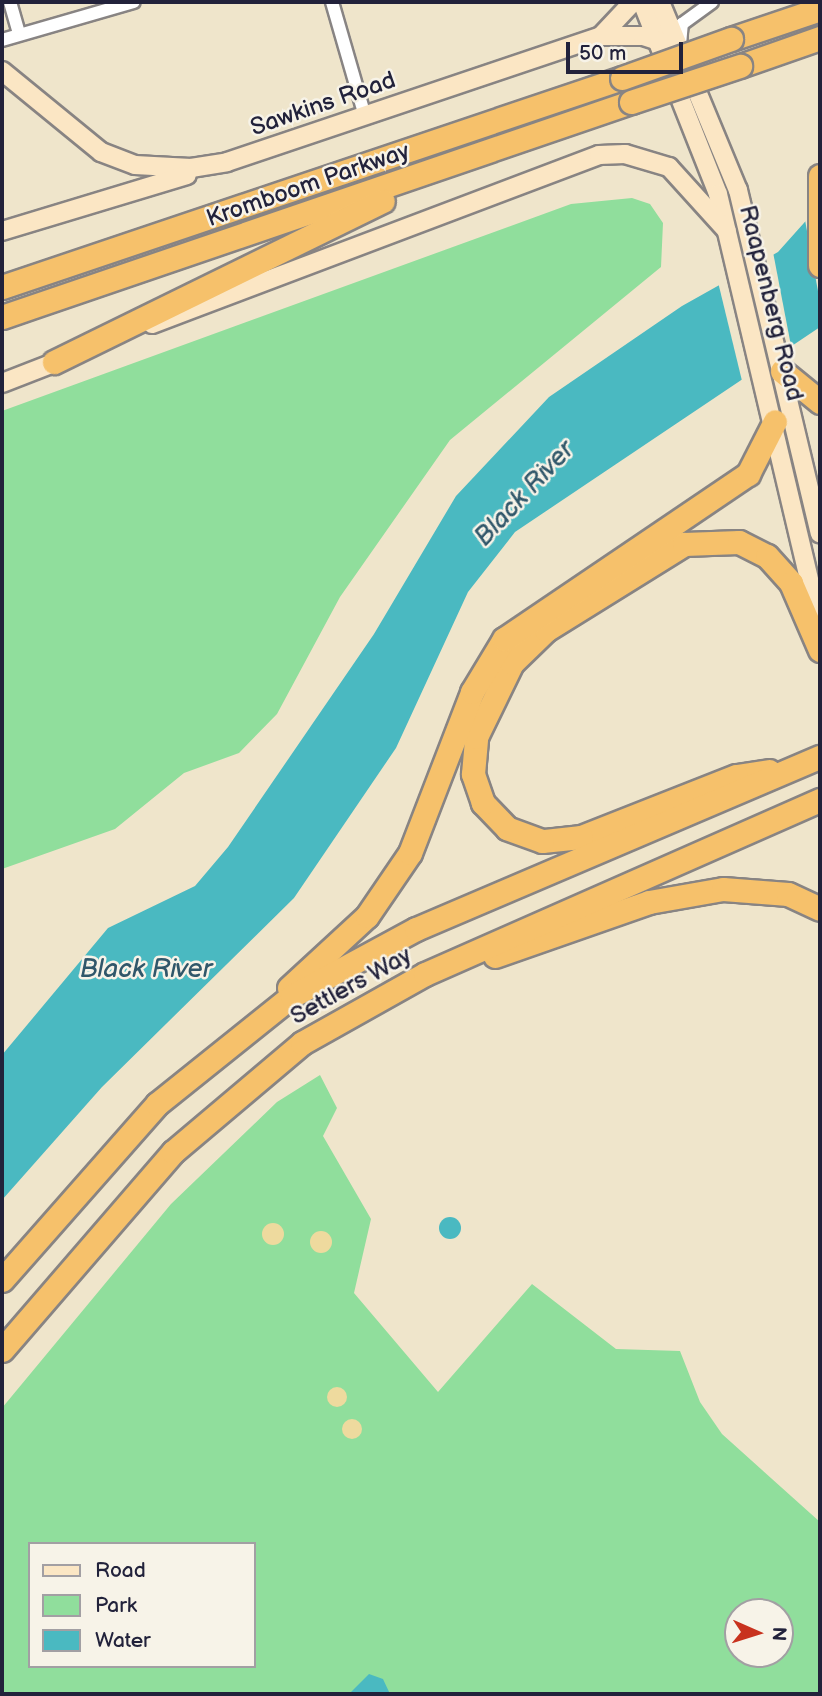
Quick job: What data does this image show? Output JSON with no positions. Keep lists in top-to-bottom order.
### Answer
{
  "streets": {
    "highway": ["Kromboom Parkway", "Settlers Way"],
    "main road": ["Sawkins Road", "Raapenberg Road"]
  },
  "crossings": [
    ["Sawkins Road", "Raapenberg Road"]
  ],
  "water": ["Black River"],
  "legend": ["Road", "Park", "Water"],
  "scale_bar": "50 m",
  "north": "right"
}
